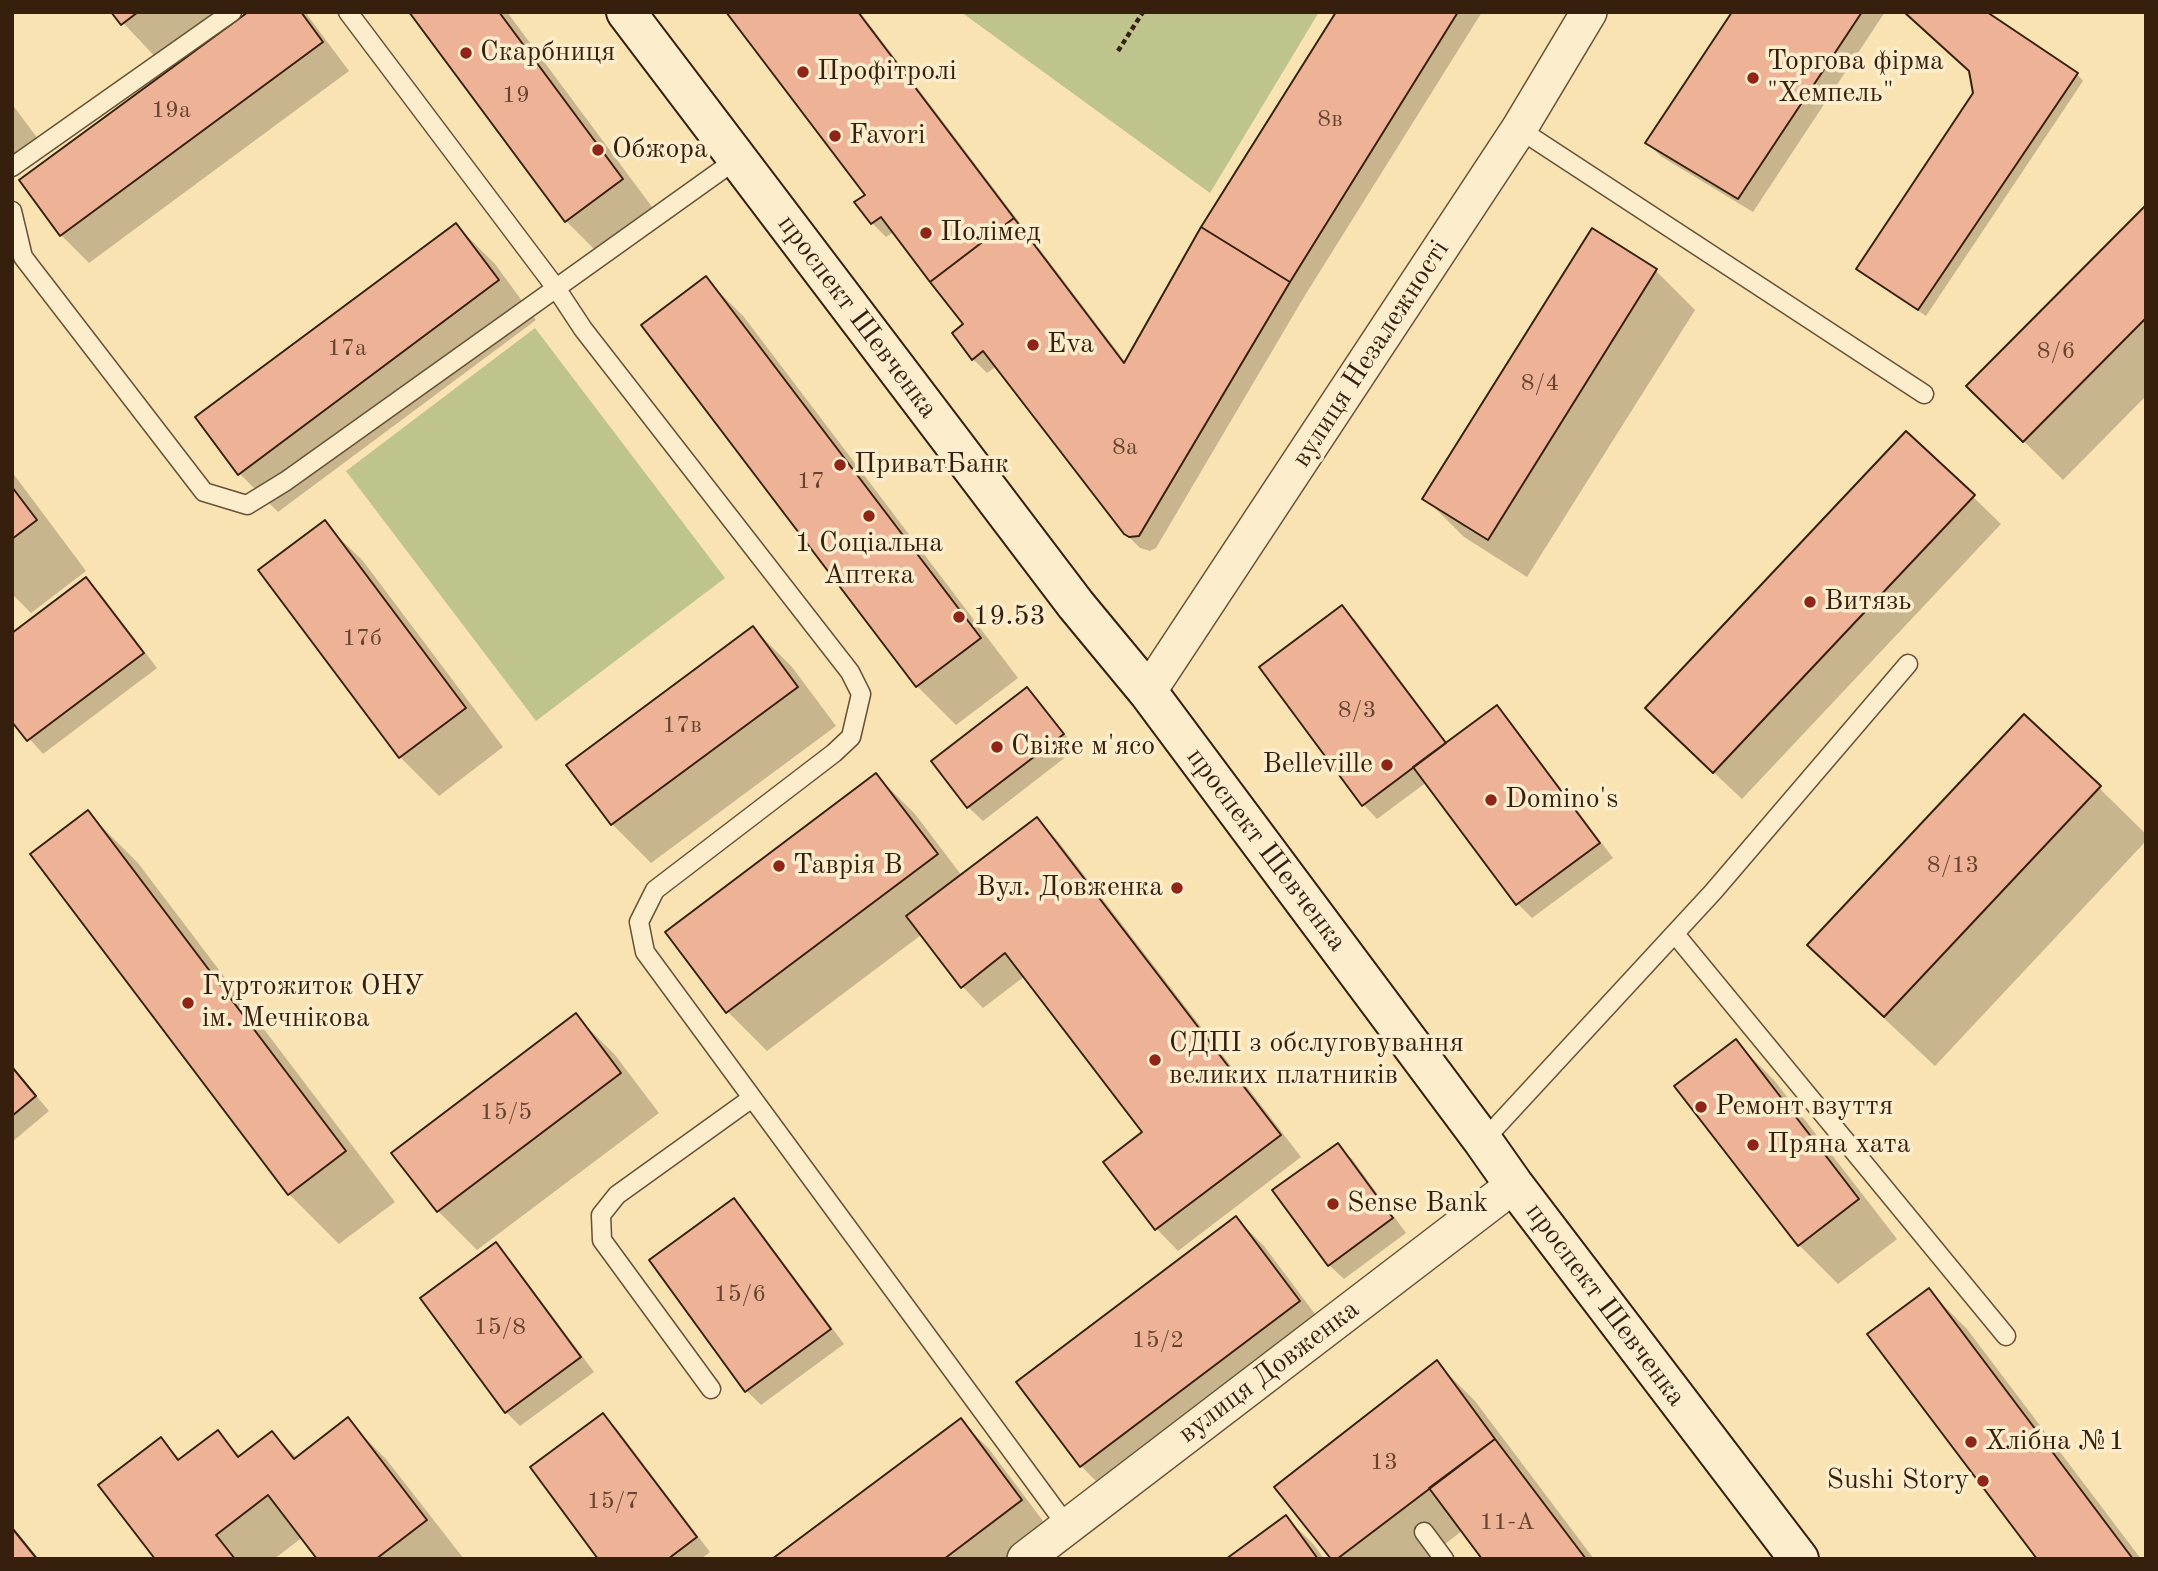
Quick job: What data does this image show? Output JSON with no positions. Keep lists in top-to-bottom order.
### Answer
{
  "streets": {
    "main road": ["проспект Шевченка"],
    "street": ["вулиця Незалежності", "вулиця Довженка"]
  },
  "crossings": [
    ["проспект Шевченка", "вулиця Незалежності"],
    ["проспект Шевченка", "вулиця Довженка"]
  ],
  "places": [
    "Скарбниця",
    "Профітролі",
    "Торгова фірма \"Хемпель\"",
    "Favori",
    "Обжора",
    "Полімед",
    "Eva",
    "ПриватБанк",
    "1 Соціальна Аптека",
    "Витязь",
    "19.53",
    "Свіже м'ясо",
    "Belleville",
    "Domino's",
    "Таврія В",
    "Вул. Довженка",
    "Гуртожиток ОНУ ім. Мечнікова",
    "СДПІ з обслуговування великих платників",
    "Ремонт взуття",
    "Пряна хата",
    "Sense Bank",
    "Хлібна №1",
    "Sushi Story"
  ],
  "house_numbers": [
    "19",
    "19а",
    "8в",
    "17а",
    "8/6",
    "8/4",
    "8а",
    "17",
    "17б",
    "8/3",
    "17в",
    "8/13",
    "15/5",
    "15/6",
    "15/8",
    "15/2",
    "13",
    "15/7",
    "11-А"
  ]
}
